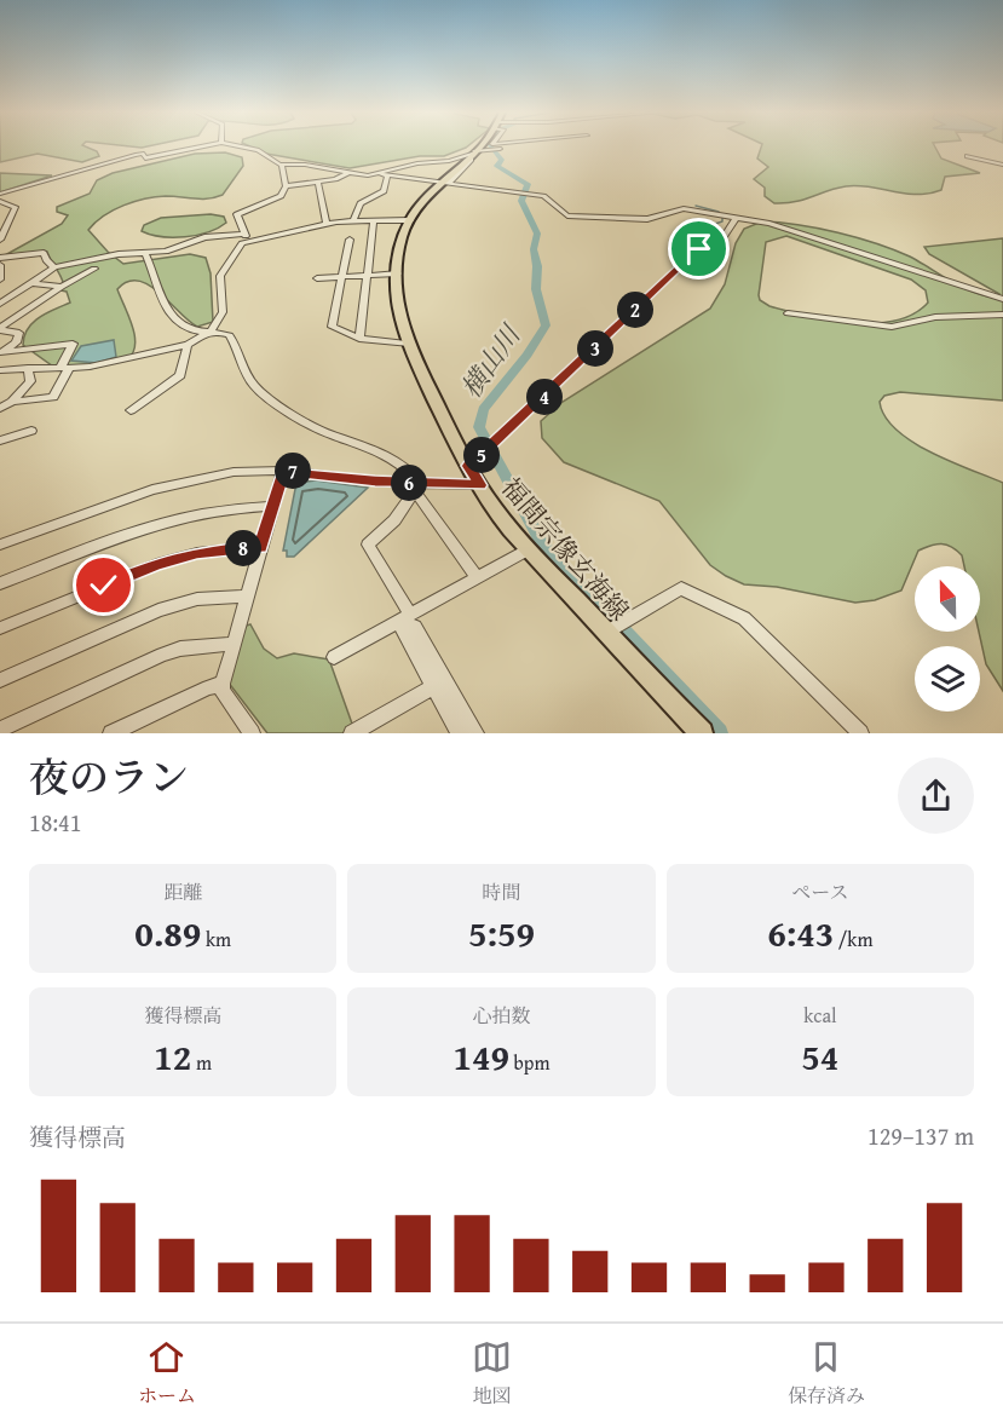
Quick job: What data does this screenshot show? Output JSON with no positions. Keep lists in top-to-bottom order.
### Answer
{
  "streets": {
    "main road": ["福間宗像玄海線"]
  },
  "water": ["横山川"],
  "north": "top",
  "page": {
    "pins": [
      "2",
      "3",
      "4",
      "5",
      "7",
      "6",
      "8"
    ],
    "heading": ["夜のラン", "18:41"],
    "stats": [
      ["距離", "0.89 km"],
      ["時間", "5:59"],
      ["ペース", "6:43 /km"],
      ["獲得標高", "12 m"],
      ["心拍数", "149 bpm"],
      ["kcal", "54"]
    ],
    "chart": ["獲得標高", "129–137 m"],
    "tabs": ["ホーム", "地図", "保存済み"]
  }
}
